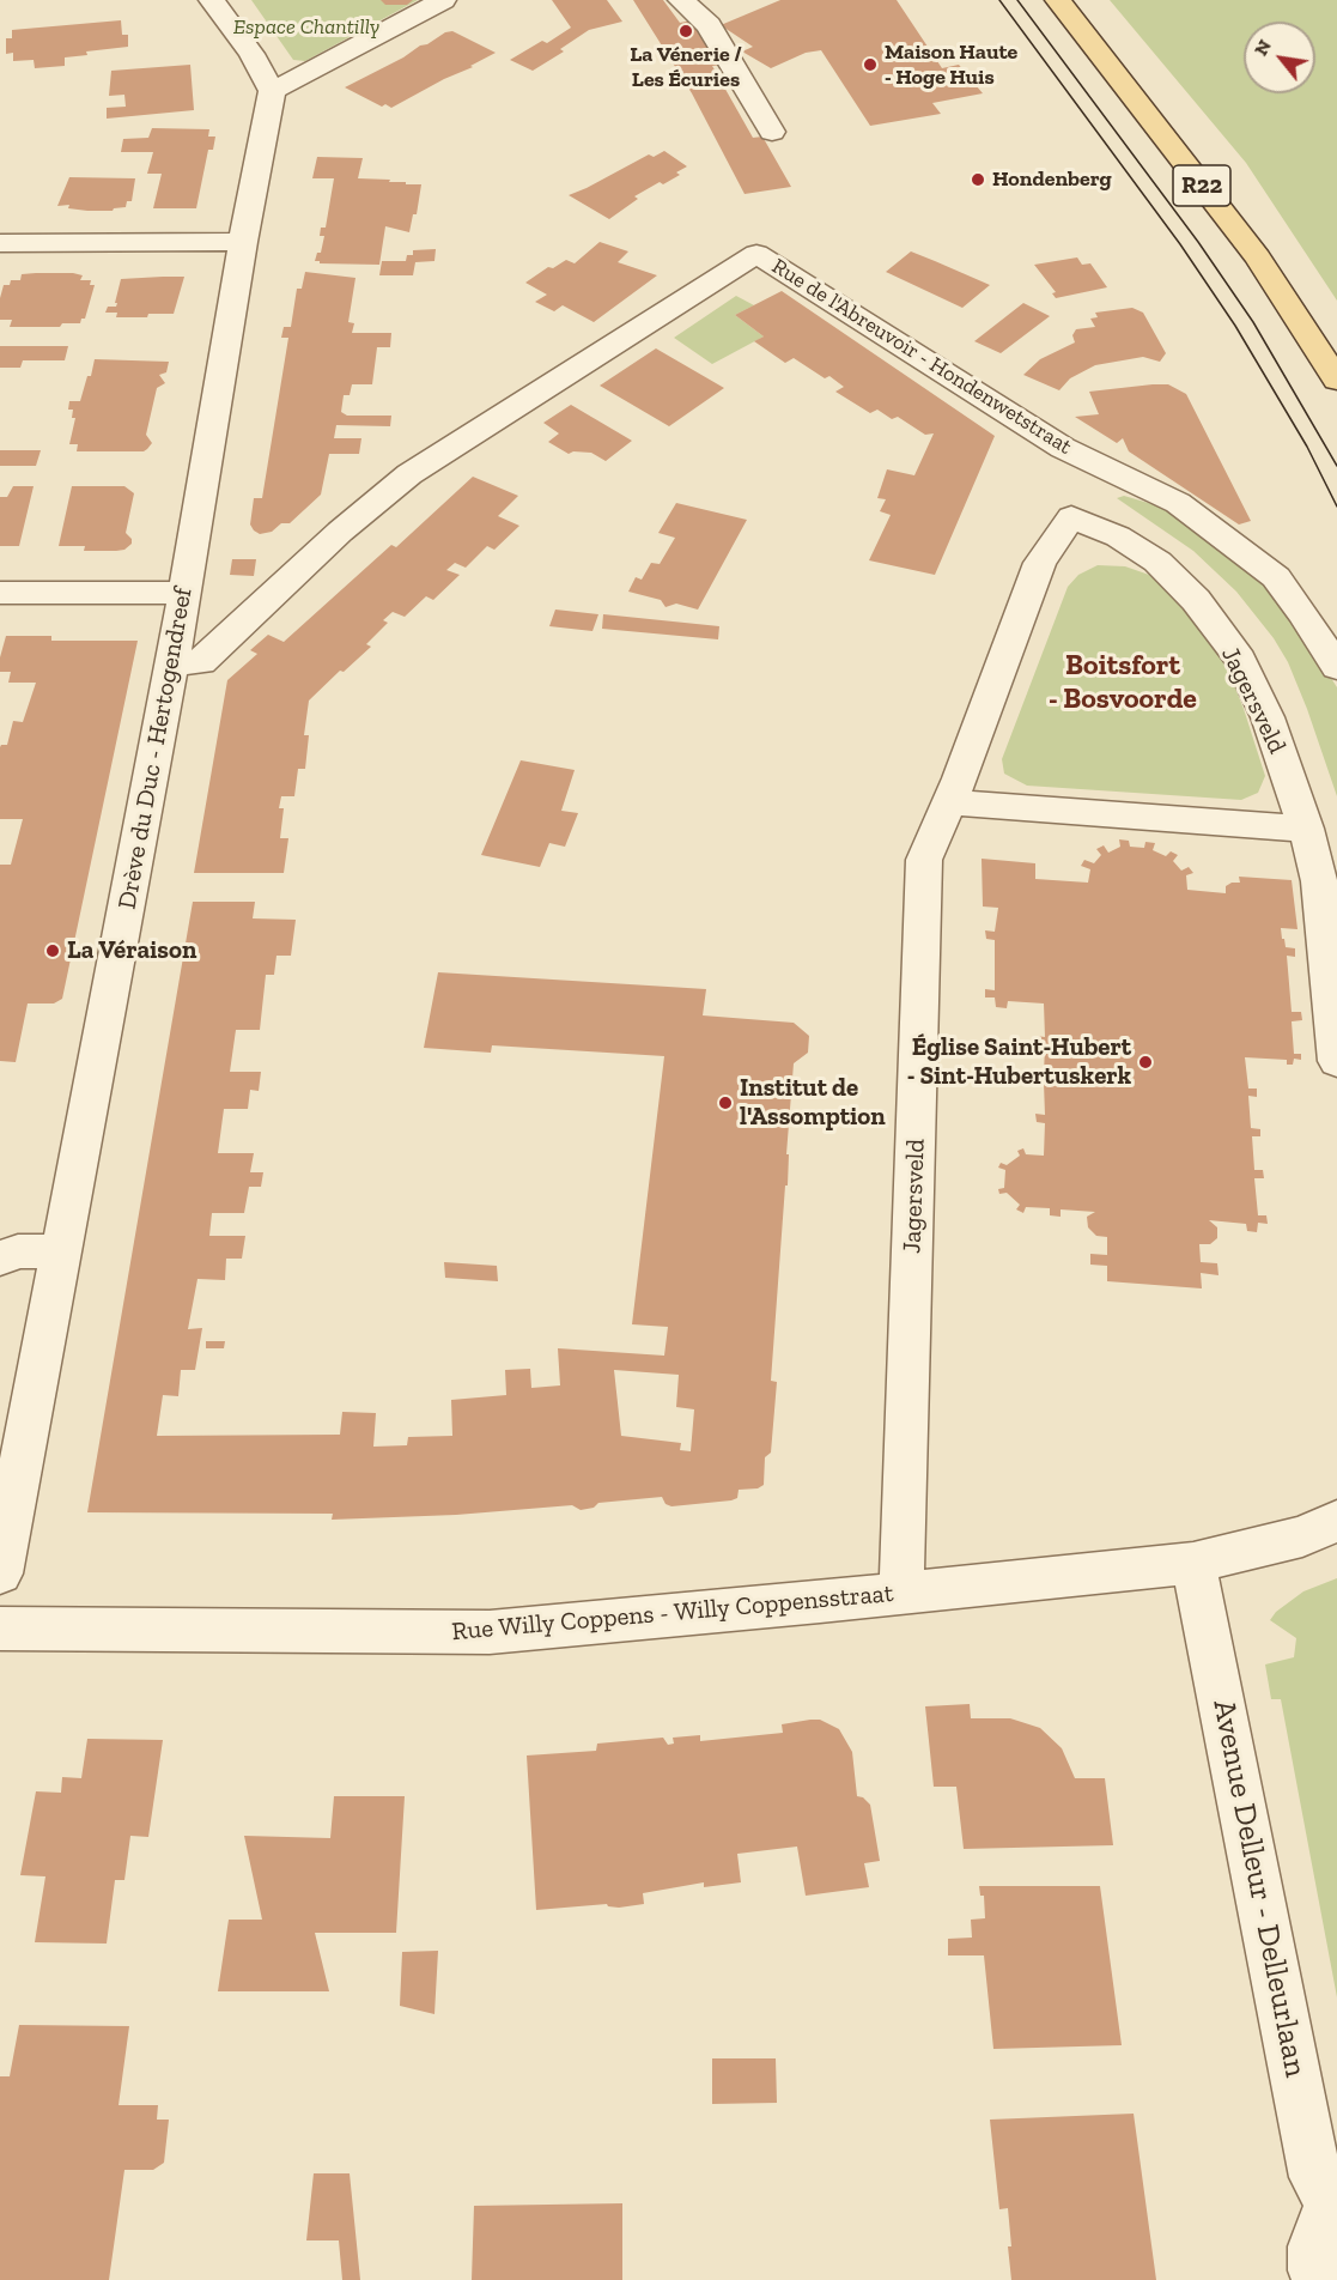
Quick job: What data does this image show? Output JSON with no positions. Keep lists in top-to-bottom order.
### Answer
{
  "streets": {
    "main road": ["R22"],
    "street": [
      "Rue de l'Abreuvoir - Hondenwetstraat",
      "Jagersveld",
      "Drève du Duc - Hertogendreef",
      "Rue Willy Coppens - Willy Coppensstraat",
      "Avenue Delleur - Delleurlaan"
    ]
  },
  "crossings": [
    ["Rue de l'Abreuvoir - Hondenwetstraat", "Jagersveld"],
    ["Rue de l'Abreuvoir - Hondenwetstraat", "Drève du Duc - Hertogendreef"],
    ["Jagersveld", "Rue Willy Coppens - Willy Coppensstraat"],
    ["Rue Willy Coppens - Willy Coppensstraat", "Avenue Delleur - Delleurlaan"]
  ],
  "districts": ["Boitsfort - Bosvoorde"],
  "parks": ["Espace Chantilly"],
  "places": [
    "La Vénerie / Les Écuries",
    "Maison Haute - Hoge Huis",
    "Hondenberg",
    "La Véraison",
    "Église Saint-Hubert - Sint-Hubertuskerk",
    "Institut de l'Assomption"
  ],
  "north": "top left"
}
